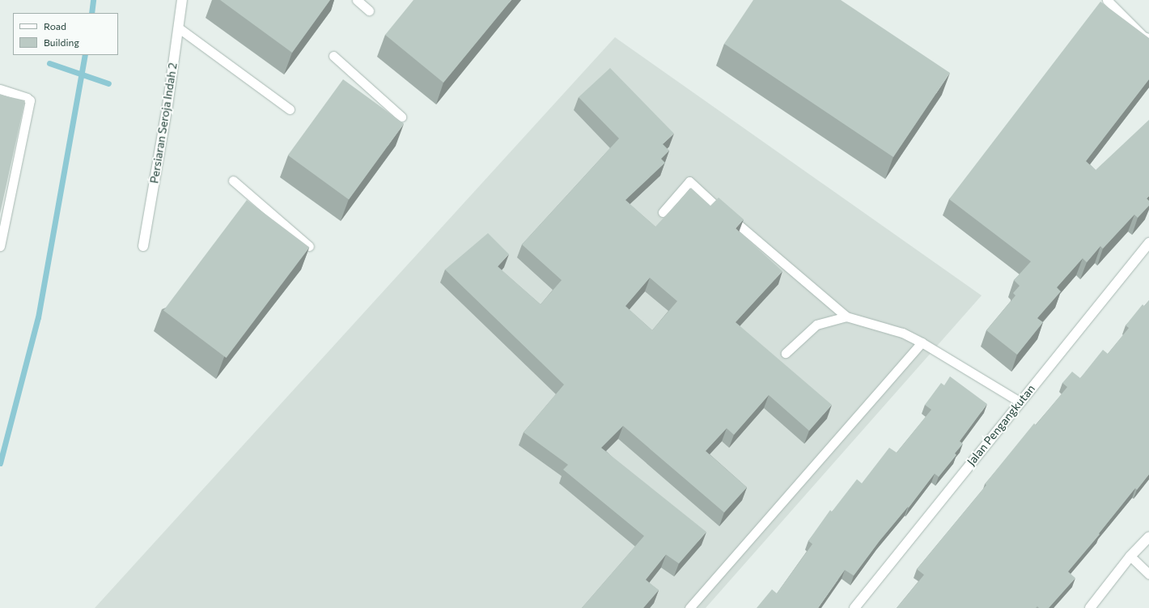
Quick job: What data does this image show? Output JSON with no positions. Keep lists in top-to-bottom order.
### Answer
{
  "streets": {
    "street": ["Persiaran Seroja Indah 2", "Jalan Pengangkutan"]
  },
  "legend": ["Road", "Building"]
}
